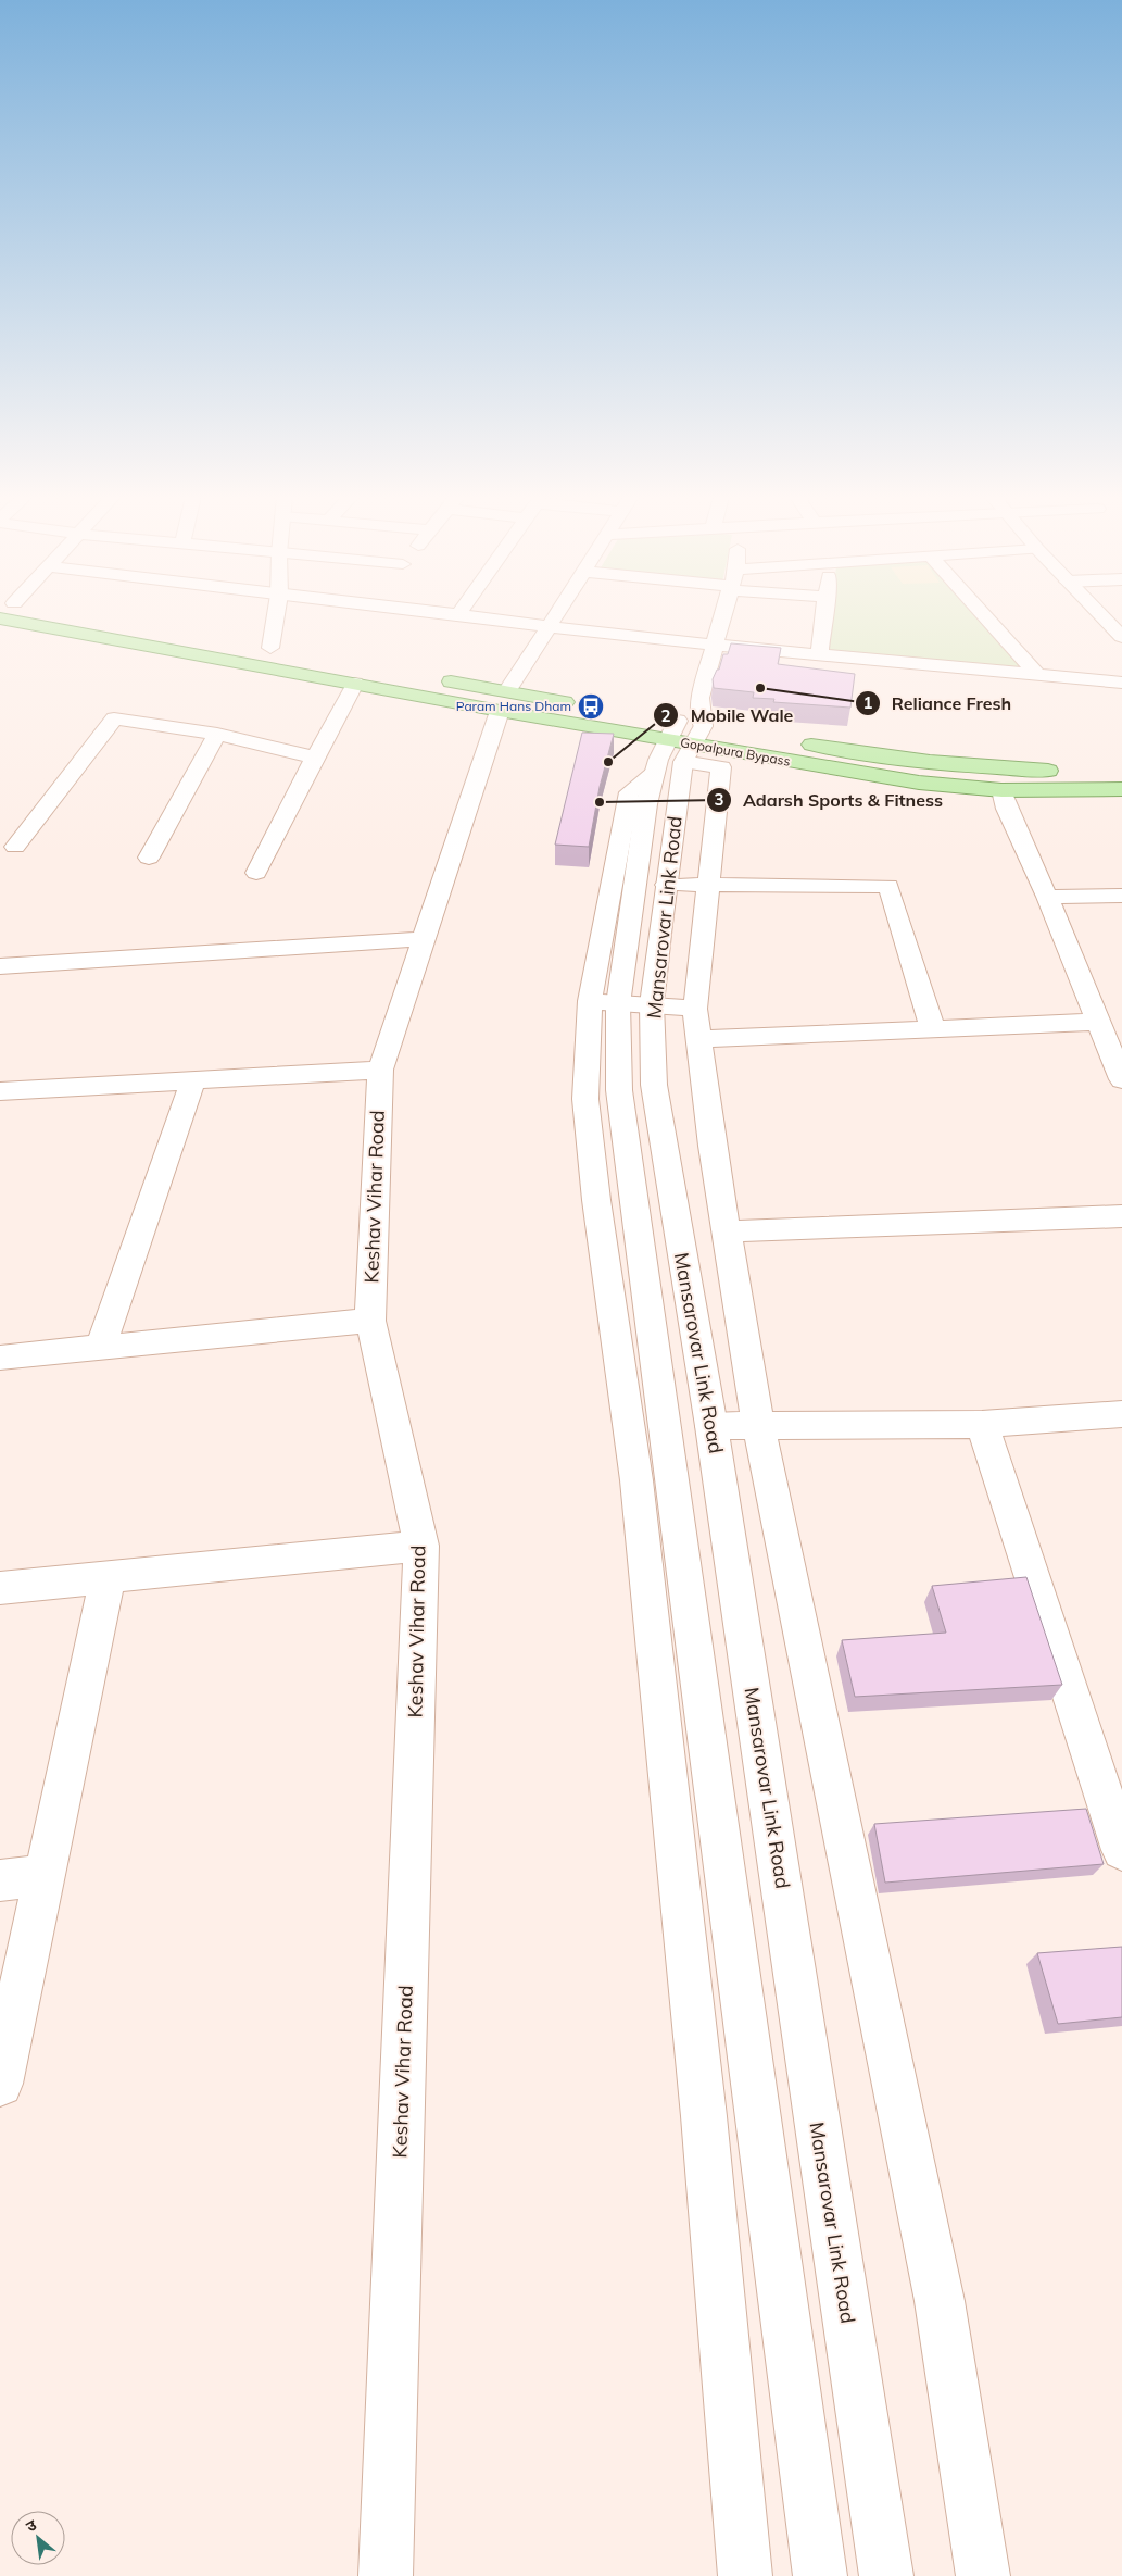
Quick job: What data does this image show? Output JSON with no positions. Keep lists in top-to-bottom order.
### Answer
{
  "streets": {
    "main road": ["Gopalpura Bypass"],
    "street": ["Mansarovar Link Road", "Keshav Vihar Road"]
  },
  "crossings": [
    ["Gopalpura Bypass", "Mansarovar Link Road"],
    ["Gopalpura Bypass", "Keshav Vihar Road"]
  ],
  "places": {
    "other": ["Reliance Fresh", "Mobile Wale", "Adarsh Sports & Fitness"],
    "bus stop": ["Param Hans Dham"]
  },
  "north": "top left"
}
